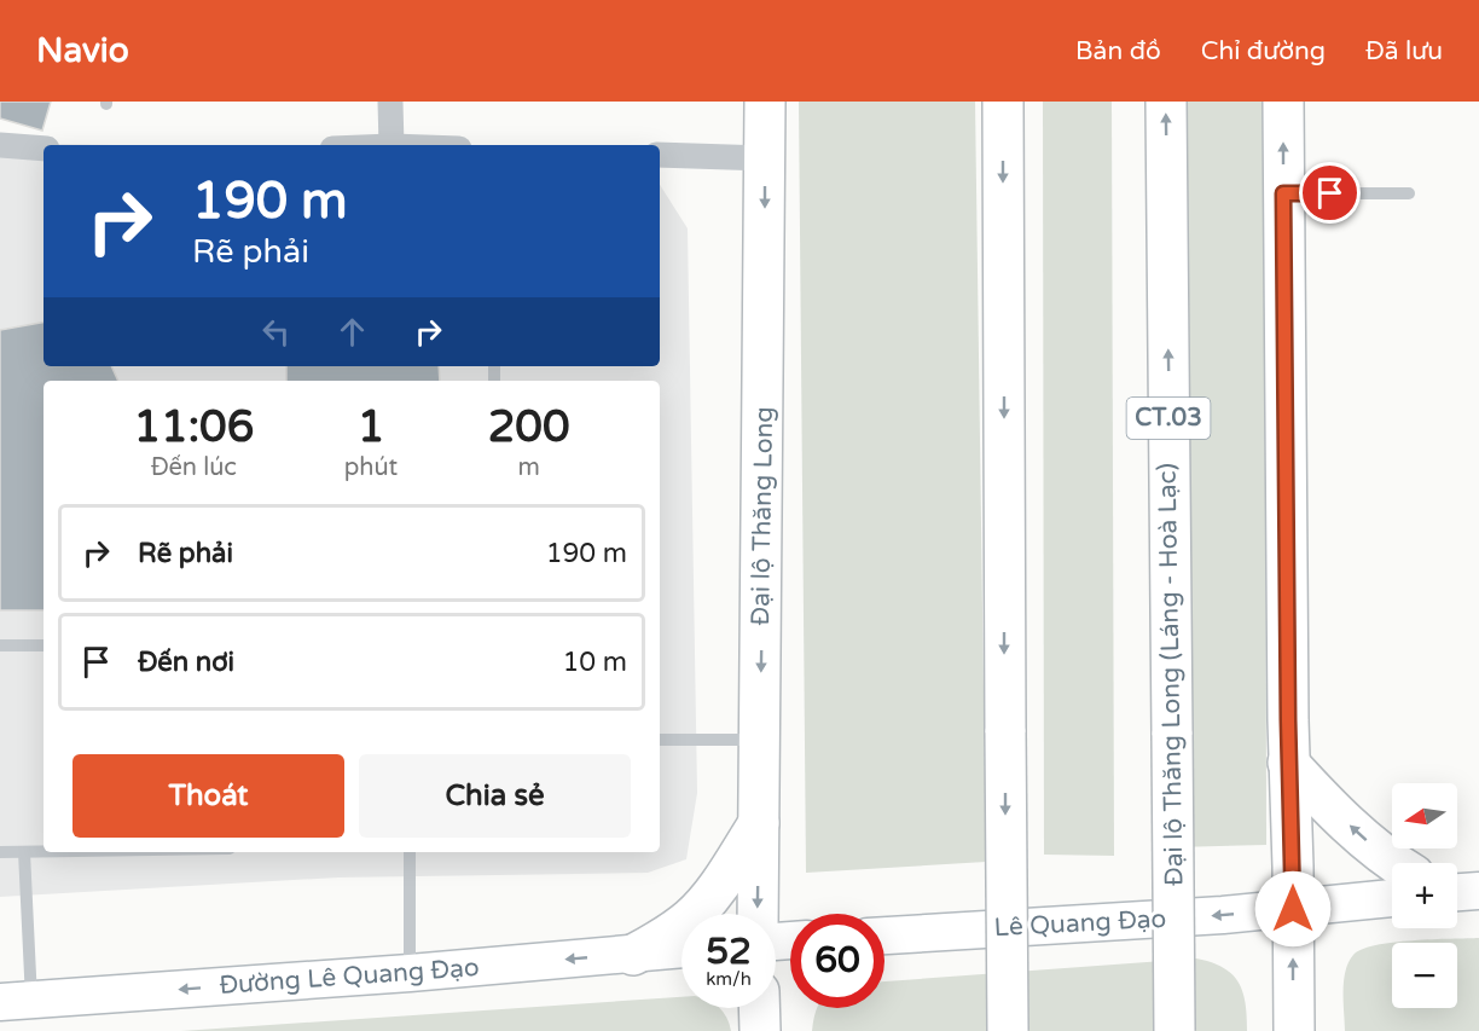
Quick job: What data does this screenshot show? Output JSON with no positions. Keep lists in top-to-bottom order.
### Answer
{
  "streets": {
    "main road": [
      "CT.03",
      "Đại lộ Thăng Long",
      "Đại lộ Thăng Long (Láng - Hoà Lạc)",
      "Lê Quang Đạo",
      "Đường Lê Quang Đạo"
    ]
  },
  "one_way": ["Lê Quang Đạo", "Đường Lê Quang Đạo"],
  "north": "left",
  "page": {
    "header": "Navio",
    "nav": ["Bản đồ", "Chỉ đường", "Đã lưu"],
    "turn": ["190 m", "Rẽ phải"],
    "eta": [
      "11:06",
      "Đến lúc",
      "1",
      "phút",
      "200",
      "m"
    ],
    "list": [
      {
        "name": "Rẽ phải",
        "value": "190 m"
      },
      {
        "name": "Đến nơi",
        "value": "10 m"
      }
    ],
    "buttons": ["Thoát", "Chia sẻ"],
    "map_buttons": ["+", "−"],
    "speed": "52 km/h",
    "limit": "60"
  }
}
